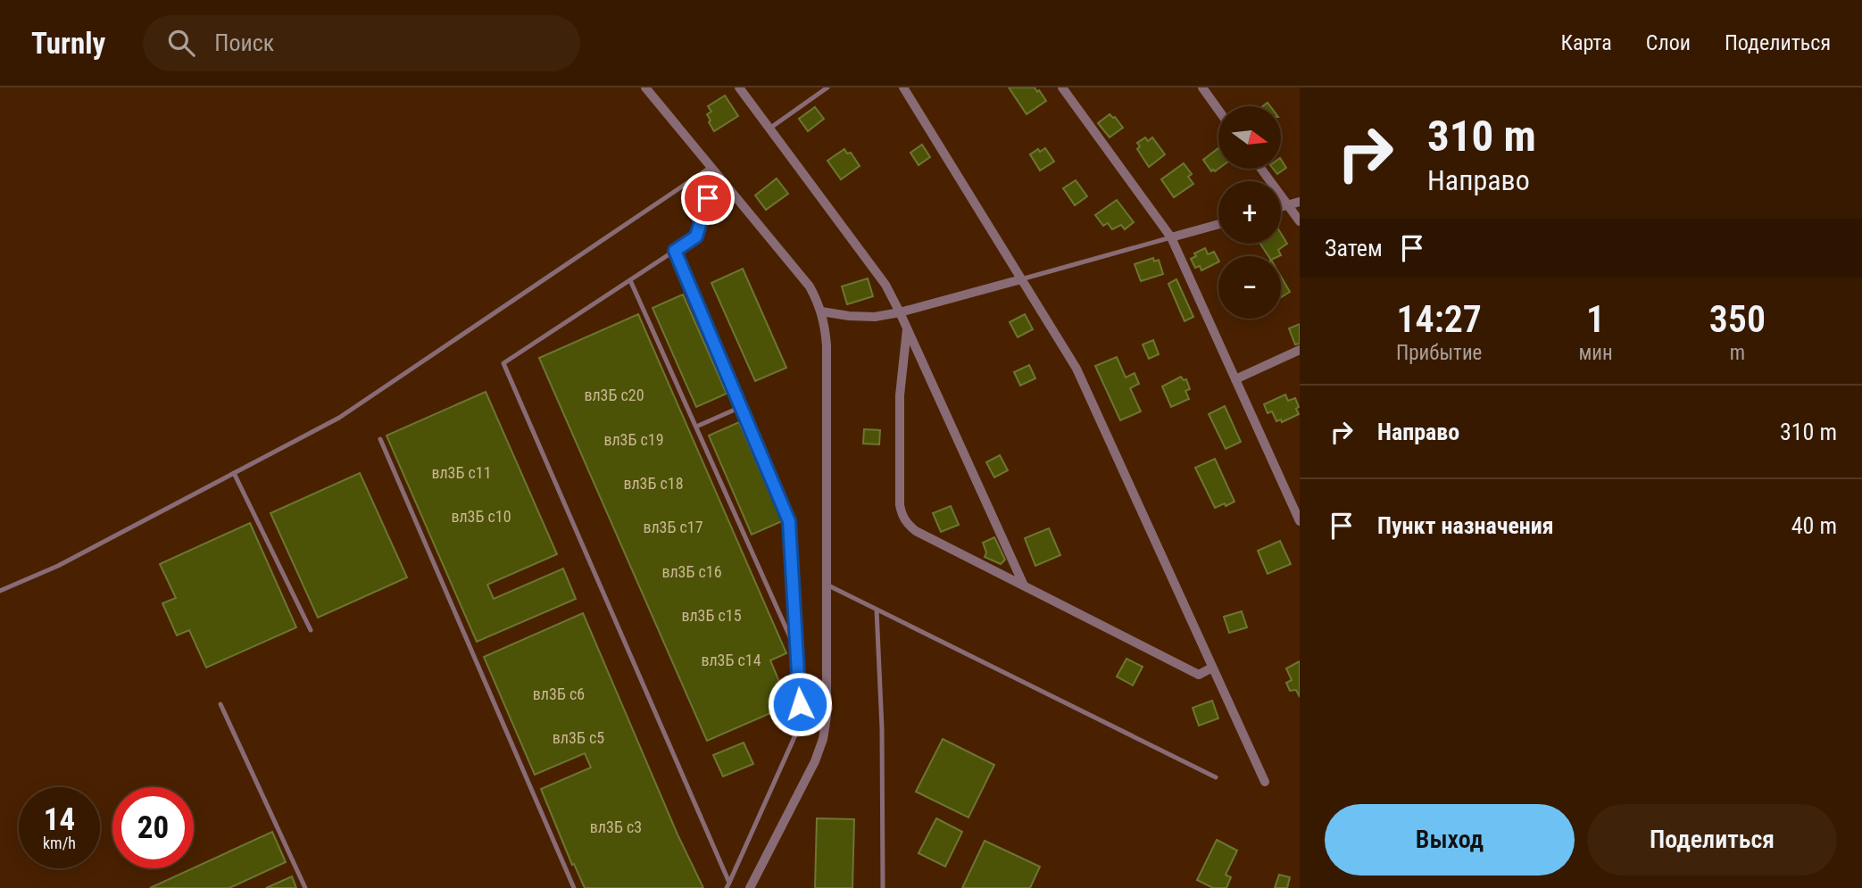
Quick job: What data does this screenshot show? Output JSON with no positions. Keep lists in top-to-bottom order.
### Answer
{
  "house_numbers": [
    "вл3Б с20",
    "вл3Б с19",
    "вл3Б с11",
    "вл3Б с18",
    "вл3Б с10",
    "вл3Б с17",
    "вл3Б с16",
    "вл3Б с15",
    "вл3Б с14",
    "вл3Б с6",
    "вл3Б с5",
    "вл3Б с3"
  ],
  "north": "right",
  "page": {
    "header": "Turnly",
    "search": "Поиск",
    "nav": ["Карта", "Слои", "Поделиться"],
    "turn": ["310 m", "Направо"],
    "map_buttons": ["+", "−"],
    "then": "Затем",
    "eta": [
      "14:27",
      "Прибытие",
      "1",
      "мин",
      "350",
      "m"
    ],
    "list": [
      {
        "name": "Направо",
        "value": "310 m"
      },
      {
        "name": "Пункт назначения",
        "value": "40 m"
      }
    ],
    "speed": "14 km/h",
    "limit": "20",
    "buttons": ["Выход", "Поделиться"]
  }
}
